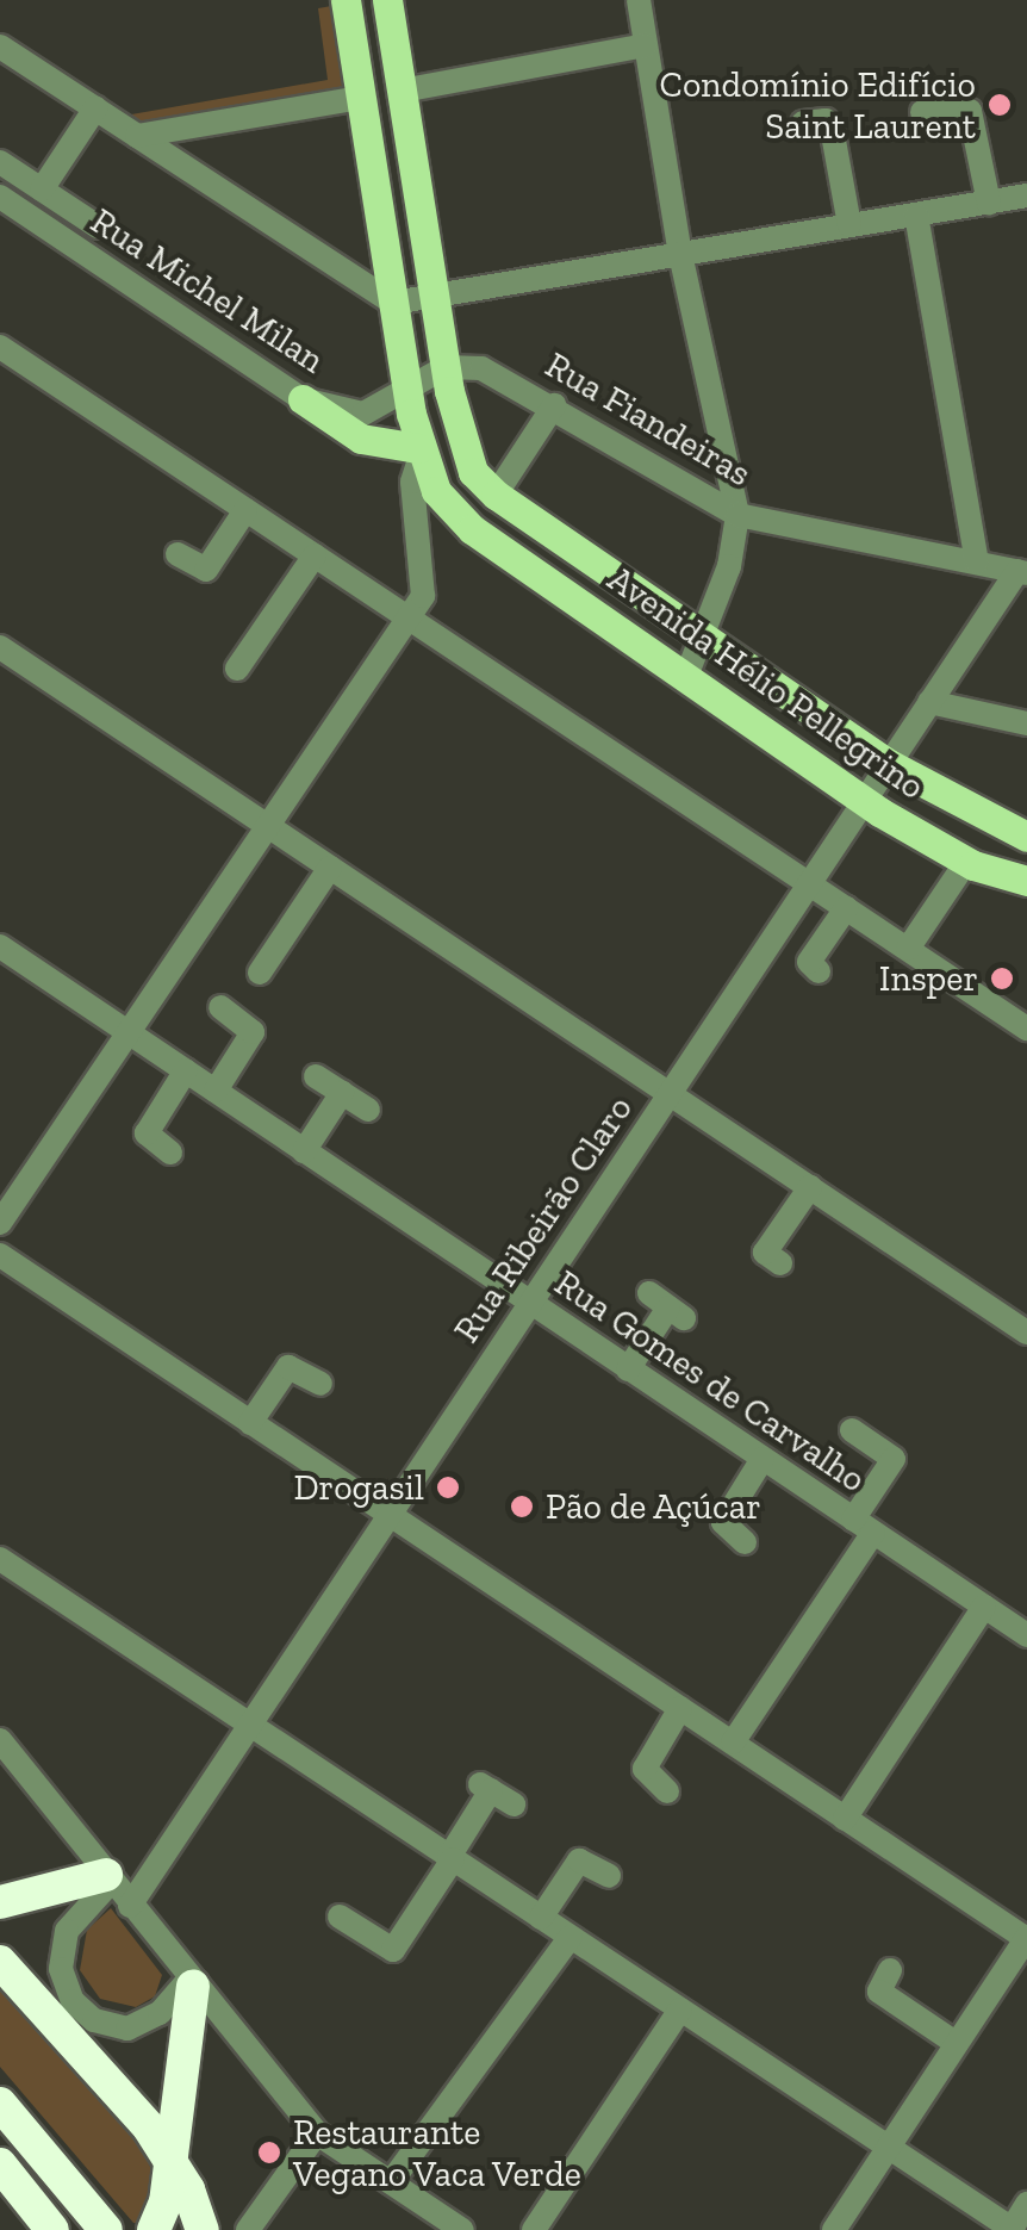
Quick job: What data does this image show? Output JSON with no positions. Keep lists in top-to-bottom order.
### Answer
{
  "streets": {
    "main road": ["Avenida Hélio Pellegrino"],
    "street": [
      "Rua Michel Milan",
      "Rua Fiandeiras",
      "Rua Ribeirão Claro",
      "Rua Gomes de Carvalho"
    ]
  },
  "crossings": [
    ["Rua Michel Milan", "Rua Fiandeiras"],
    ["Rua Michel Milan", "Avenida Hélio Pellegrino"],
    ["Rua Fiandeiras", "Rua Ribeirão Claro"],
    ["Avenida Hélio Pellegrino", "Rua Ribeirão Claro"],
    ["Rua Ribeirão Claro", "Rua Gomes de Carvalho"]
  ],
  "places": [
    "Condomínio Edifício Saint Laurent",
    "Insper",
    "Drogasil",
    "Pão de Açúcar",
    "Restaurante Vegano Vaca Verde"
  ]
}
